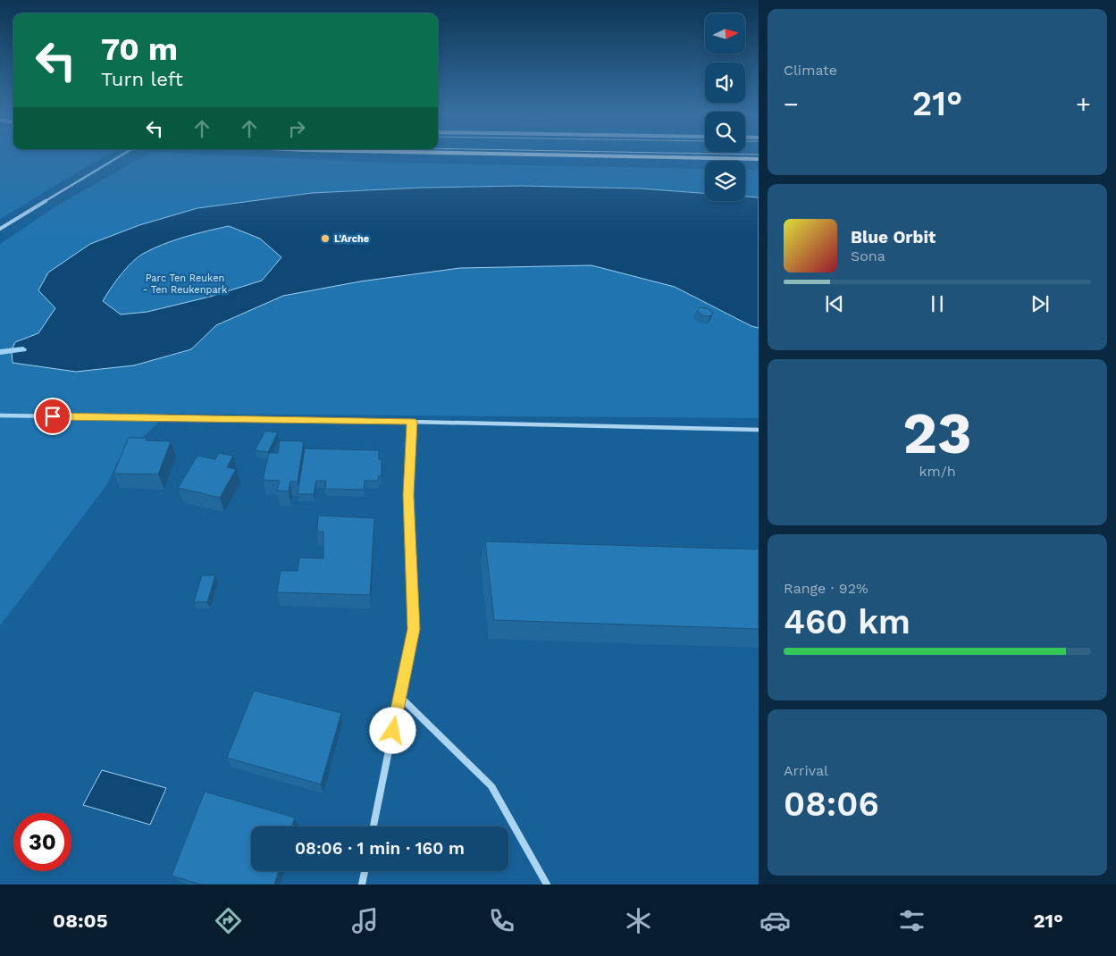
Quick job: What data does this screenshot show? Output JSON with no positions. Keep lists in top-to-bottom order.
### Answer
{
  "parks": ["Parc Ten Reuken - Ten Reukenpark"],
  "places": ["L'Arche"],
  "north": "right",
  "page": {
    "tile": [
      "Climate",
      ["23", "km/h"],
      ["Range · 92%", "460 km"],
      ["Arrival", "08:06"]
    ],
    "turn": ["70 m", "Turn left"],
    "heat": ["−", "21°", "+"],
    "song": ["Blue Orbit", "Sona"],
    "limit": "30",
    "trip": "08:06 · 1 min · 160 m",
    "tabs": ["08:05", "21°"]
  }
}
